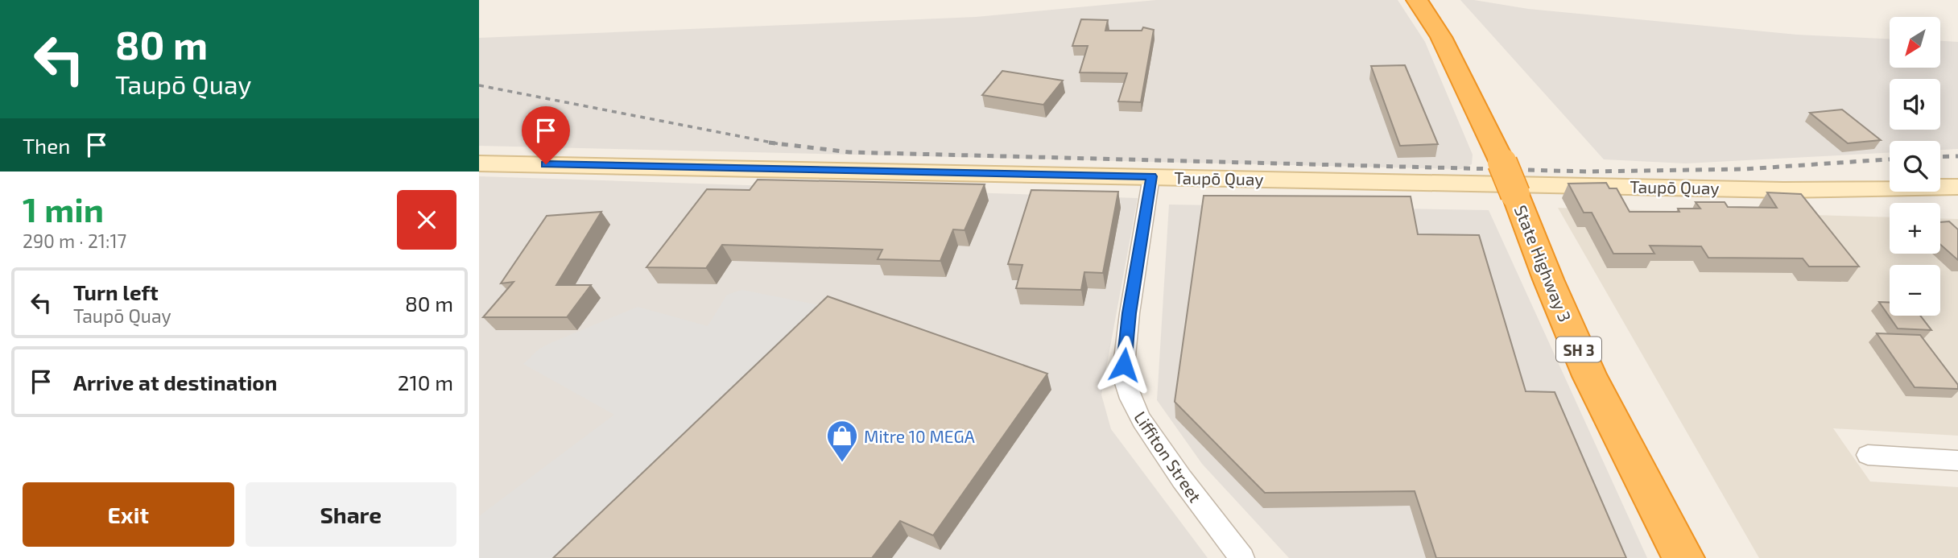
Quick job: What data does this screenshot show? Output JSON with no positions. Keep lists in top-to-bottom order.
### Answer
{
  "streets": {
    "highway": ["State Highway 3", "SH 3"],
    "street": ["Taupō Quay", "Liffiton Street"]
  },
  "crossings": [
    ["Taupō Quay", "Liffiton Street"]
  ],
  "places": {
    "shop": ["Mitre 10 MEGA"]
  },
  "north": "bottom left",
  "page": {
    "turn": ["80 m", "Taupō Quay"],
    "map_buttons": ["+", "−"],
    "then": "Then",
    "heading": ["1 min", "290 m · 21:17"],
    "list": [
      {
        "name": "Turn left",
        "note": "Taupō Quay",
        "value": "80 m"
      },
      {
        "name": "Arrive at destination",
        "value": "210 m"
      }
    ],
    "buttons": ["Exit", "Share"]
  }
}
